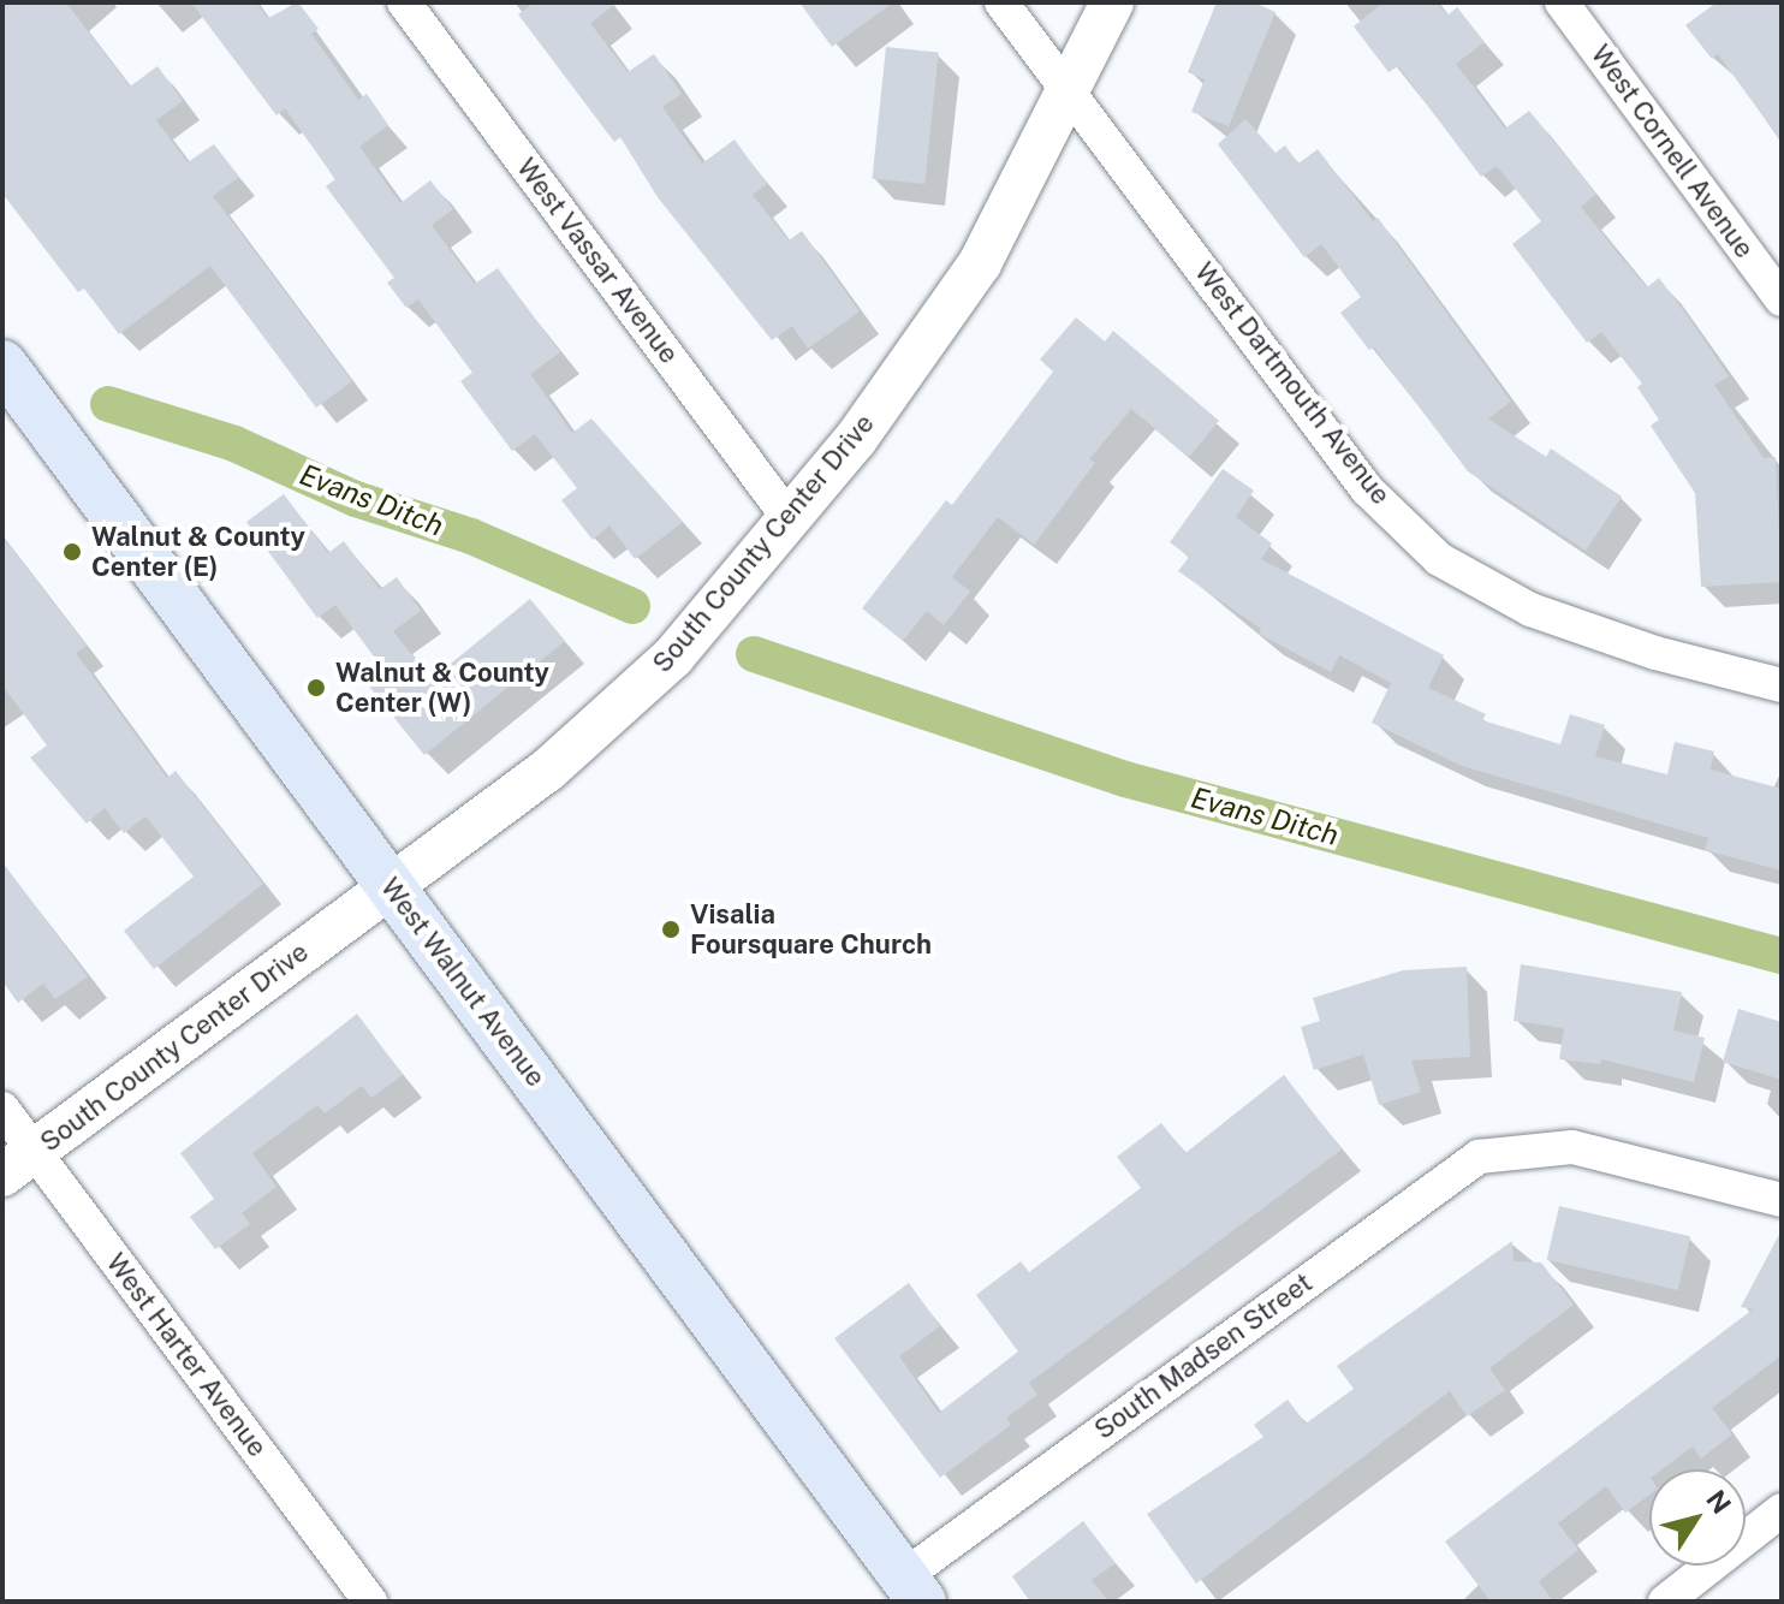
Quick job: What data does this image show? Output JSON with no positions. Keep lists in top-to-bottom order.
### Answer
{
  "streets": {
    "main road": ["West Walnut Avenue"],
    "street": [
      "West Cornell Avenue",
      "West Vassar Avenue",
      "West Dartmouth Avenue",
      "South County Center Drive",
      "West Harter Avenue",
      "South Madsen Street"
    ]
  },
  "crossings": [
    ["West Vassar Avenue", "South County Center Drive"],
    ["West Dartmouth Avenue", "South County Center Drive"],
    ["South County Center Drive", "West Walnut Avenue"],
    ["South County Center Drive", "West Harter Avenue"],
    ["West Walnut Avenue", "South Madsen Street"]
  ],
  "water": ["Evans Ditch"],
  "places": ["Walnut & County Center (E)", "Walnut & County Center (W)", "Visalia Foursquare Church"],
  "north": "top right"
}
